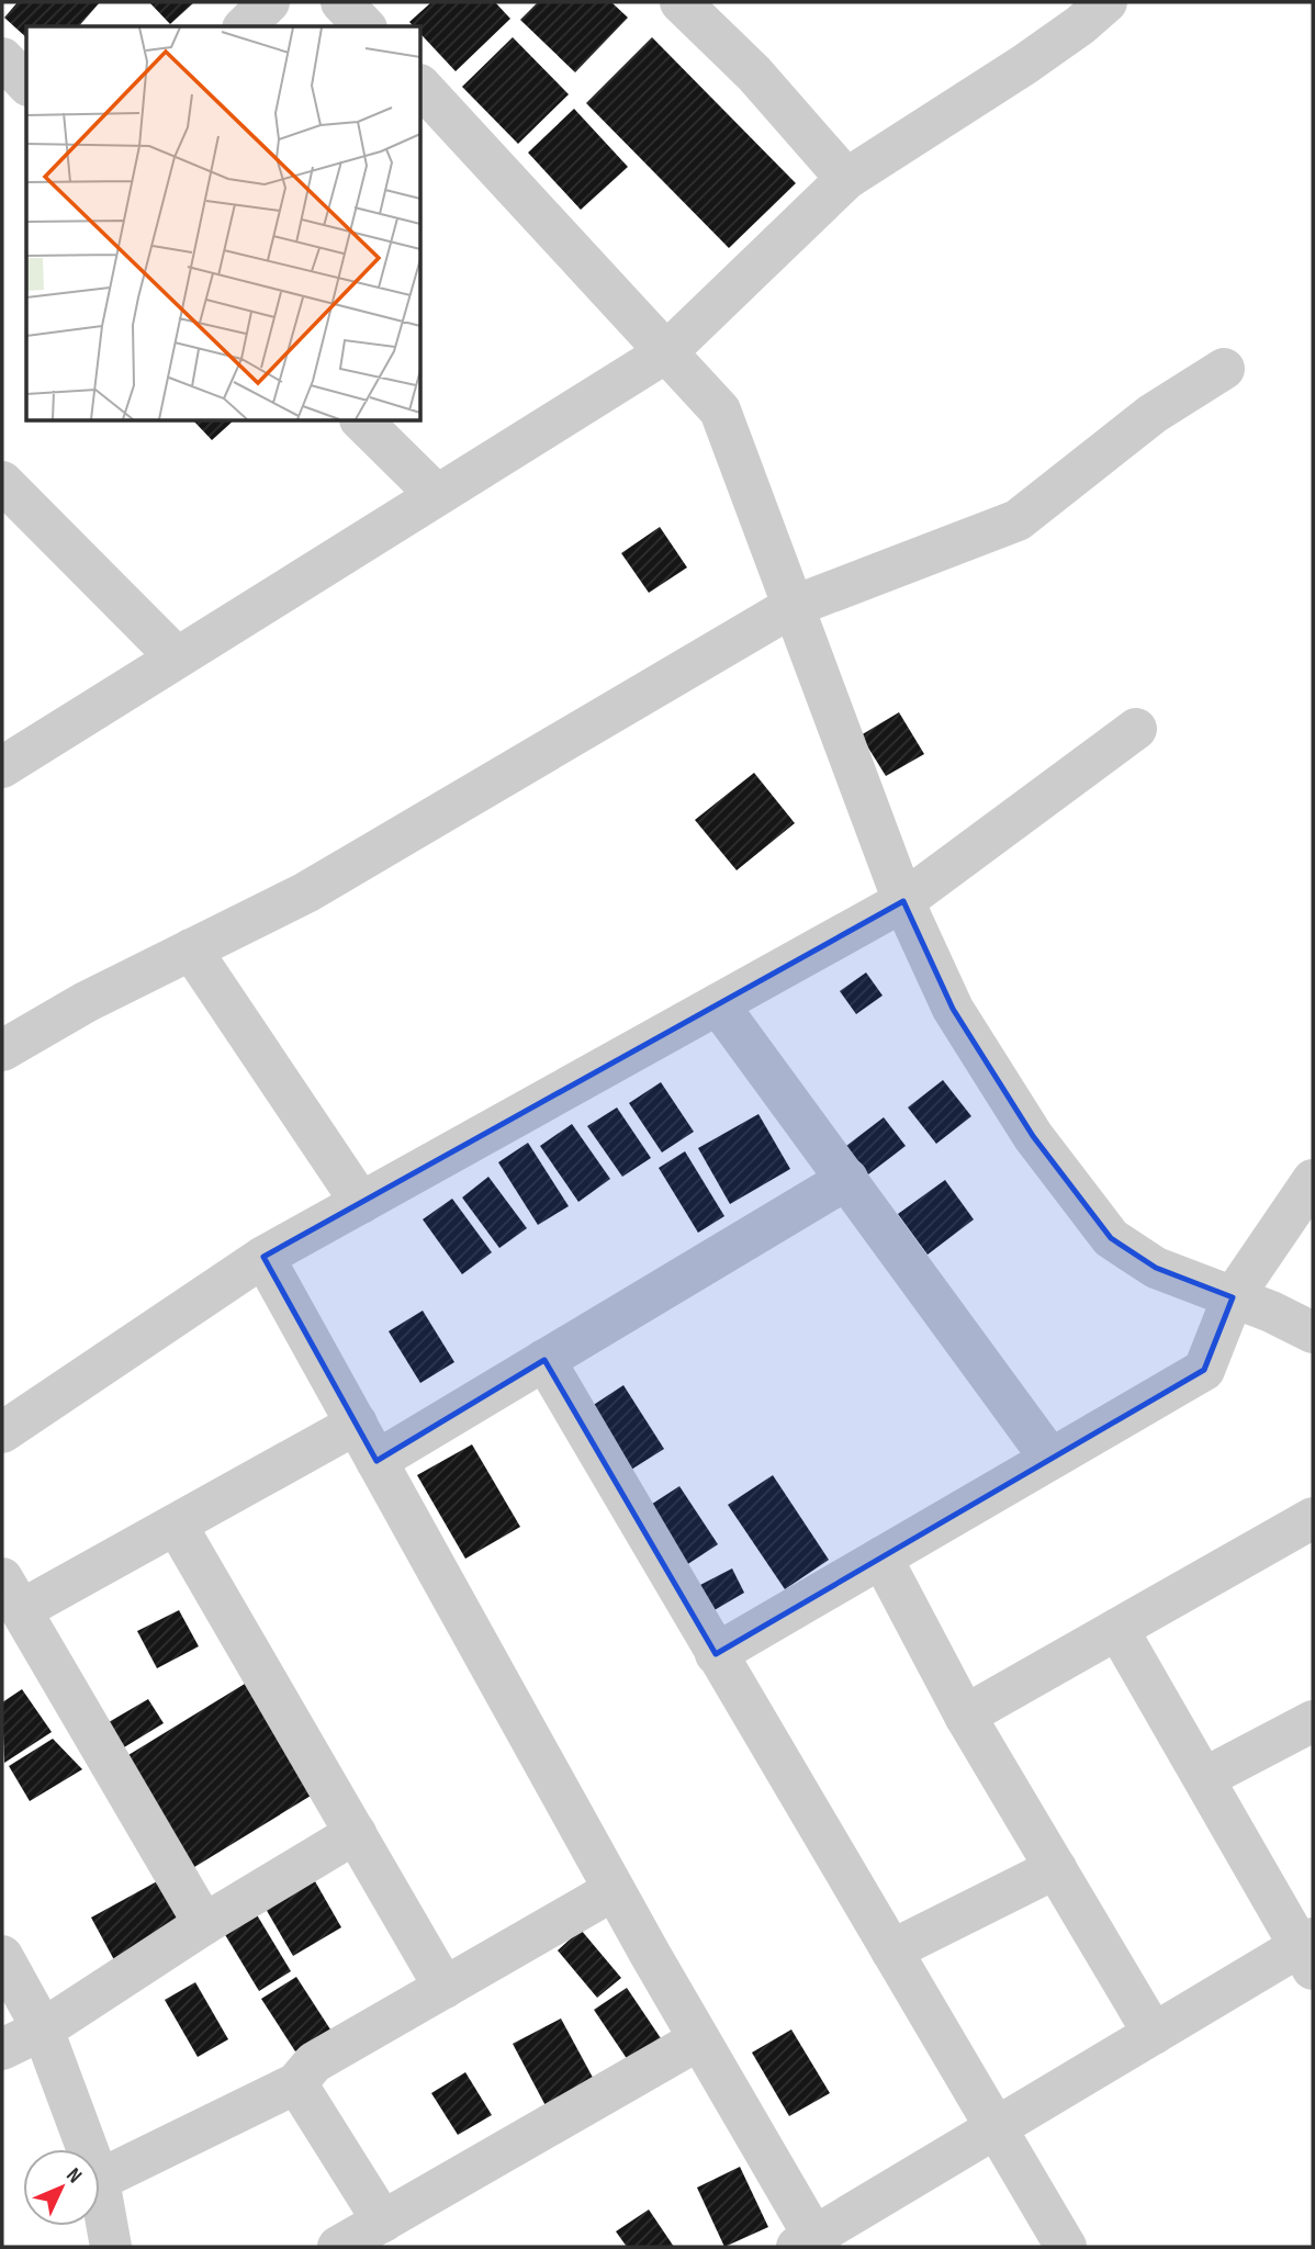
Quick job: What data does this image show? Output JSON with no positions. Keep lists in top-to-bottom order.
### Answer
{
  "north": "top right"
}
